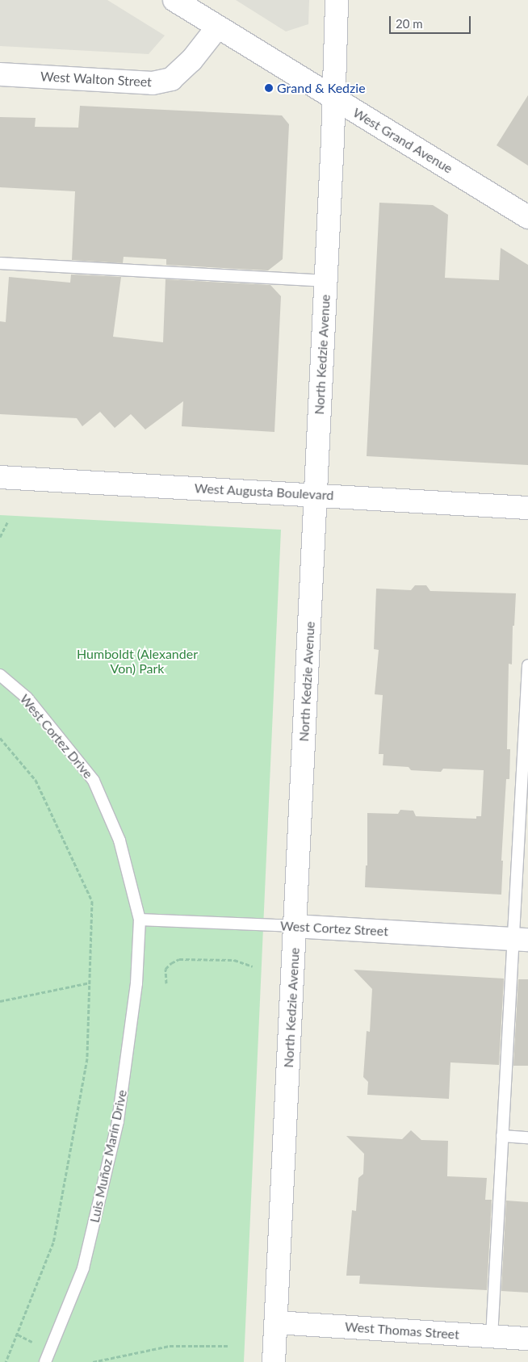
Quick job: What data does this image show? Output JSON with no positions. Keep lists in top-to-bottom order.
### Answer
{
  "streets": {
    "main road": [
      "West Walton Street",
      "West Grand Avenue",
      "North Kedzie Avenue",
      "West Augusta Boulevard",
      "West Cortez Street",
      "West Thomas Street"
    ],
    "lane": ["West Cortez Drive", "Luis Muñoz Marín Drive"]
  },
  "crossings": [
    ["West Walton Street", "West Grand Avenue"],
    ["West Grand Avenue", "North Kedzie Avenue"],
    ["North Kedzie Avenue", "West Augusta Boulevard"],
    ["North Kedzie Avenue", "West Cortez Street"],
    ["North Kedzie Avenue", "West Thomas Street"],
    ["West Cortez Drive", "West Cortez Street"],
    ["West Cortez Drive", "Luis Muñoz Marín Drive"],
    ["West Cortez Street", "Luis Muñoz Marín Drive"]
  ],
  "parks": ["Humboldt (Alexander Von) Park"],
  "places": ["Grand & Kedzie"],
  "scale_bar": "20 m"
}
